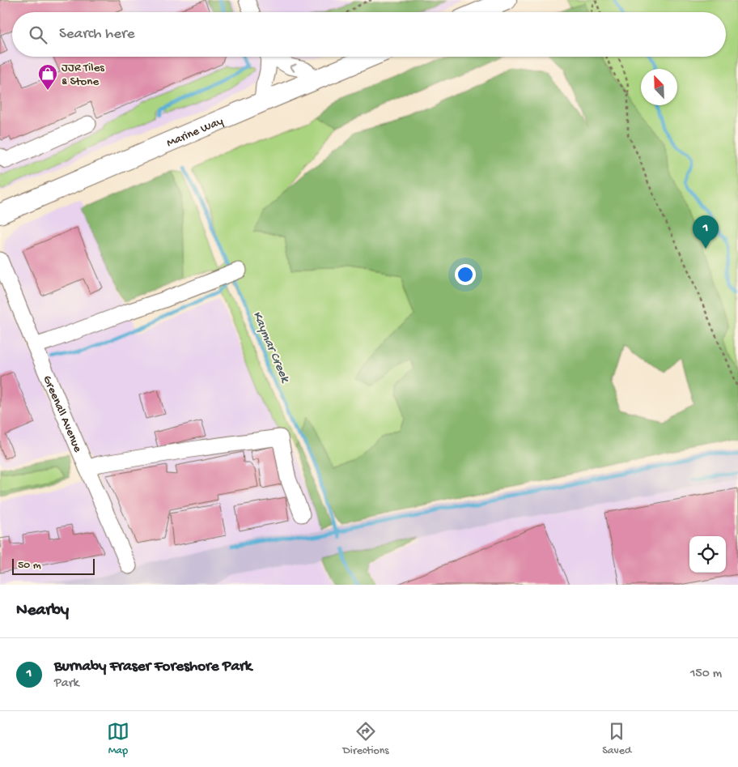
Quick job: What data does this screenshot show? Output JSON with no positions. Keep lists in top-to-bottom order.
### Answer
{
  "streets": {
    "main road": ["Marine Way"],
    "street": ["Greenall Avenue"]
  },
  "water": ["Kaymar Creek"],
  "places": {
    "shop": ["JJR Tiles & Stone"]
  },
  "scale_bar": "50 m",
  "north": "top left",
  "page": {
    "search": "Search here",
    "pins": "1",
    "scale": "50 m",
    "heading": "Nearby",
    "list": [
      {
        "mark": "1",
        "name": "Burnaby Fraser Foreshore Park",
        "note": "Park",
        "value": "150 m"
      }
    ],
    "nav": ["Map", "Directions", "Saved"]
  }
}
